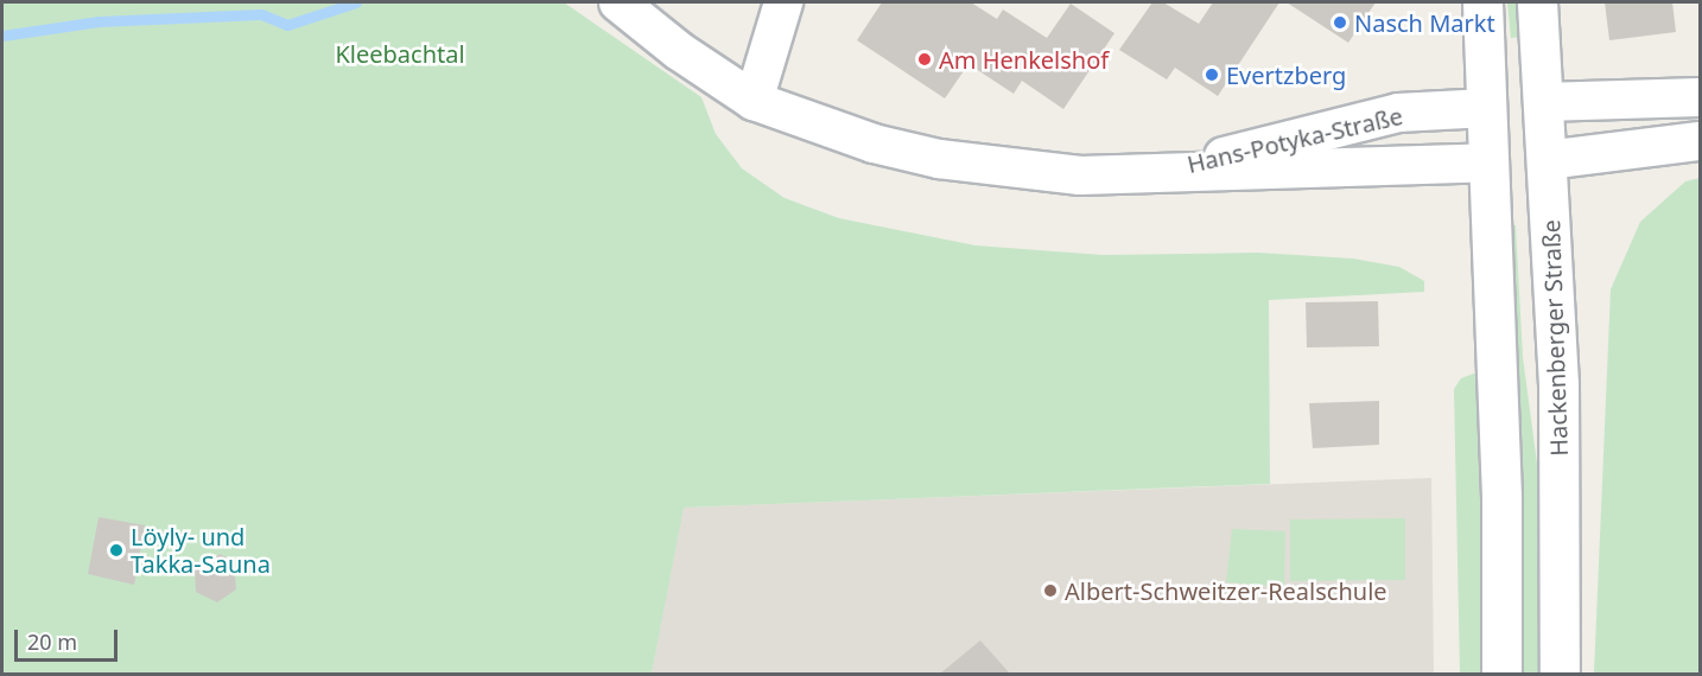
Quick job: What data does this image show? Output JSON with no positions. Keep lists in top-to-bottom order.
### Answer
{
  "streets": {
    "street": ["Hans-Potyka-Straße", "Hackenberger Straße"]
  },
  "parks": ["Kleebachtal"],
  "places": [
    "Nasch Markt",
    "Am Henkelshof",
    "Evertzberg",
    "Löyly- und Takka-Sauna",
    "Albert-Schweitzer-Realschule"
  ],
  "scale_bar": "20 m"
}
